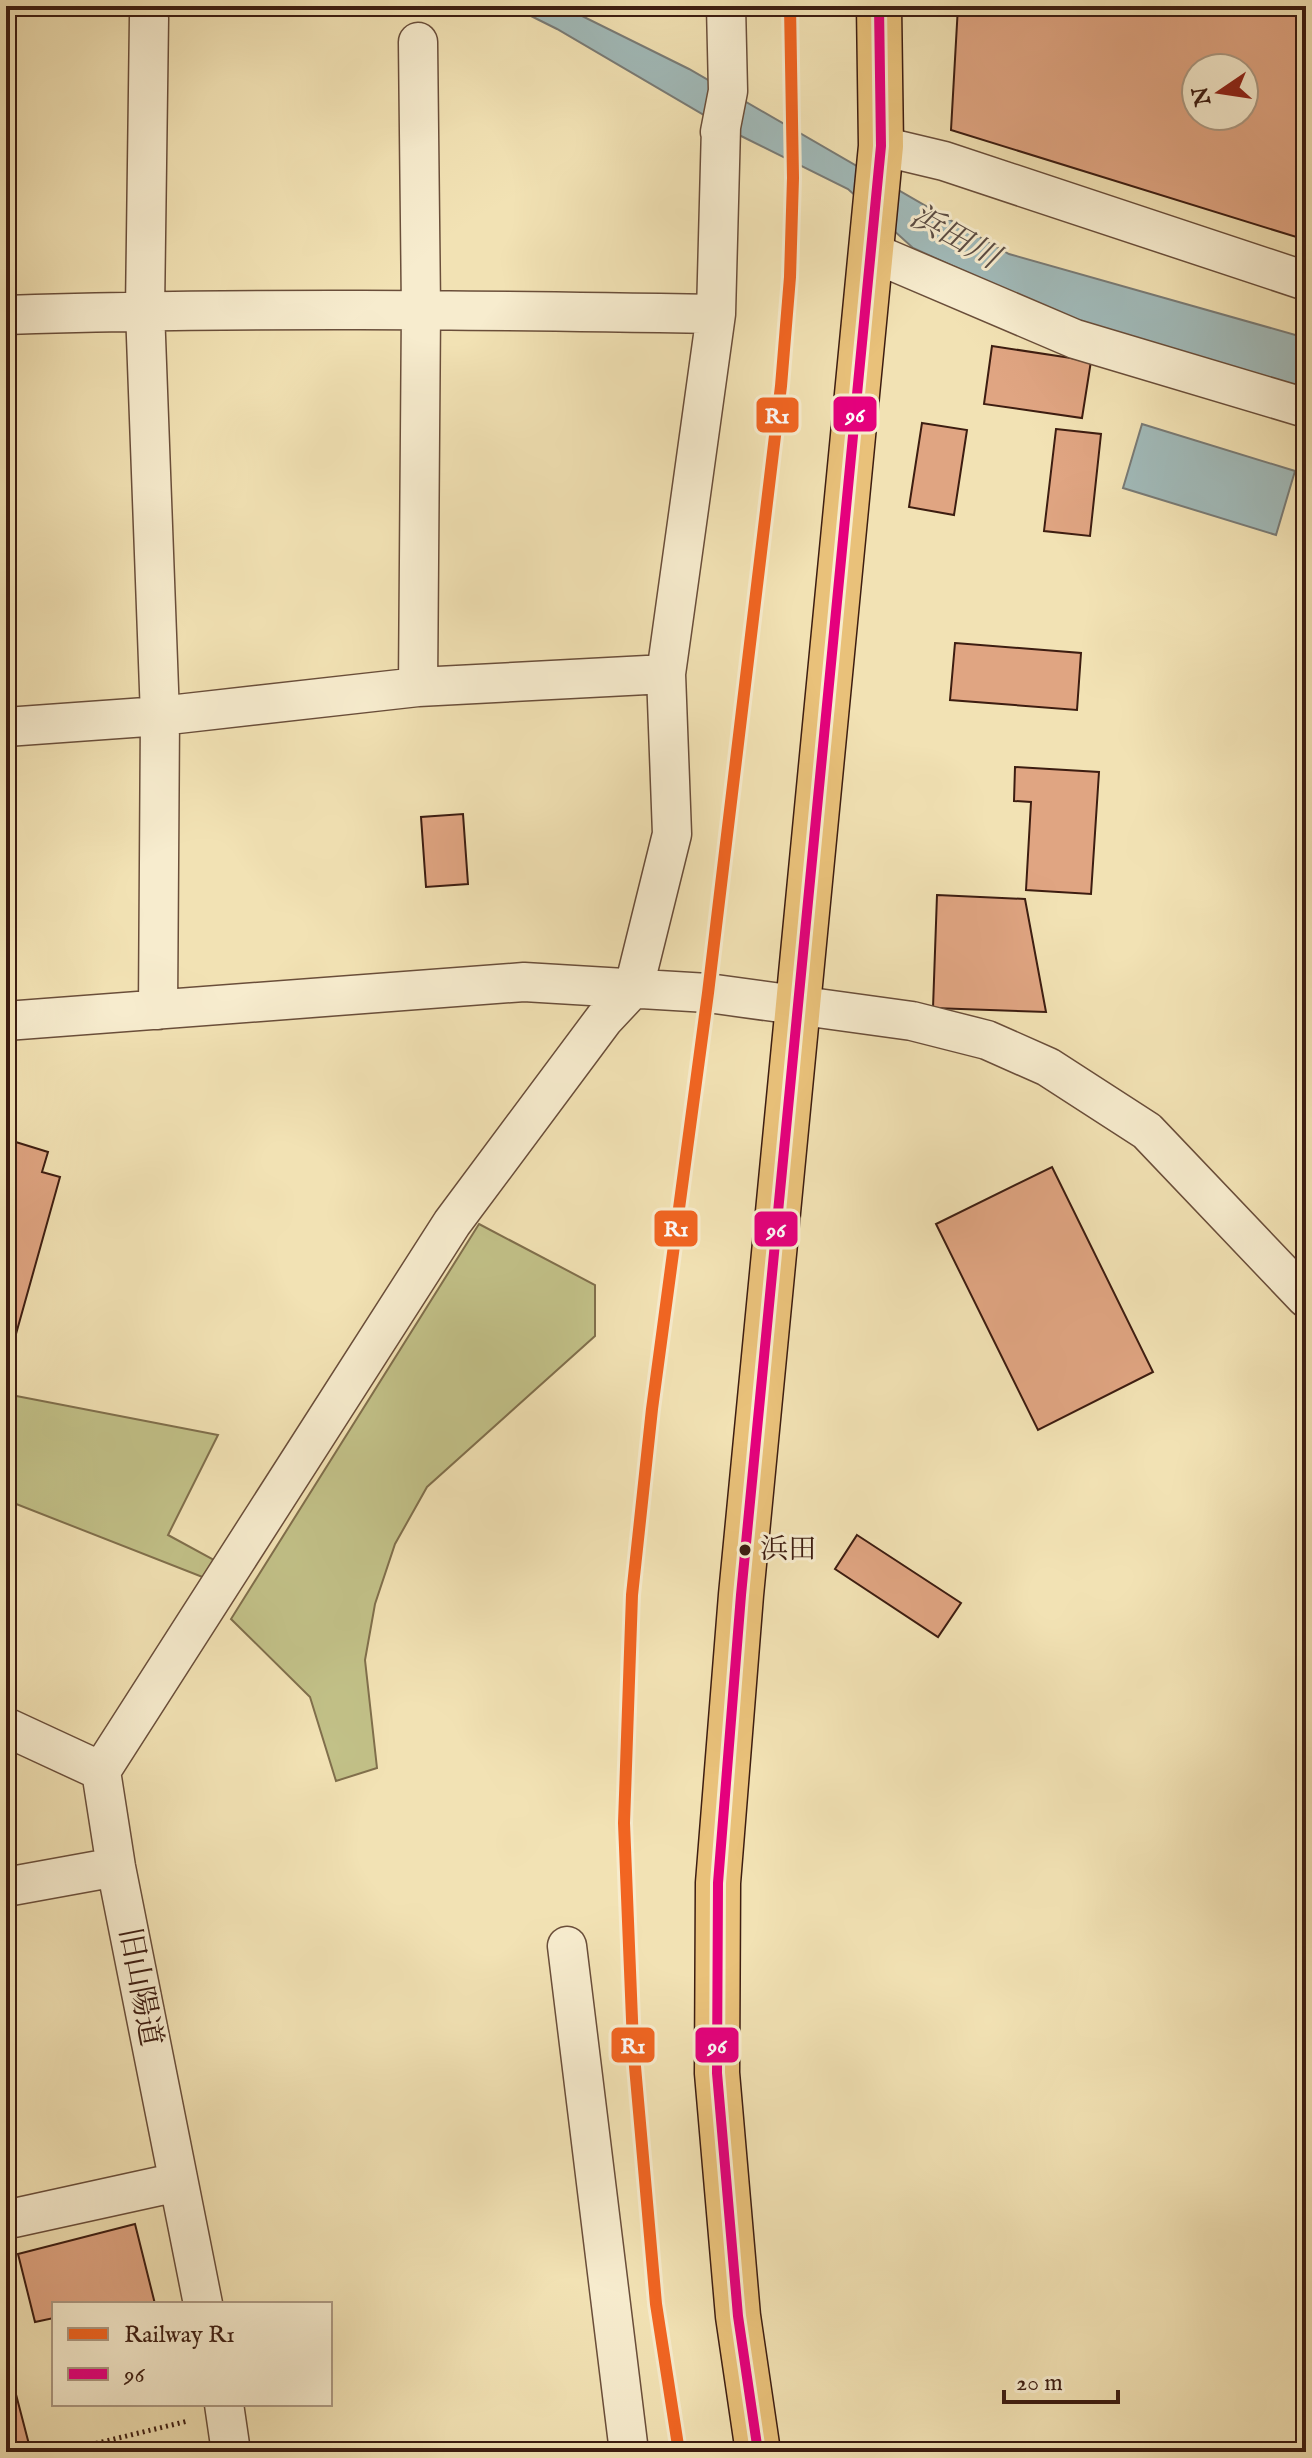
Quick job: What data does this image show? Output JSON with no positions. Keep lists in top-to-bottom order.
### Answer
{
  "streets": {
    "street": ["旧山陽道"]
  },
  "water": ["浜田川"],
  "places": ["浜田"],
  "lines": ["rail line R1", "transit line 96"],
  "legend": ["Railway R1", "96"],
  "scale_bar": "20 m",
  "north": "left"
}
